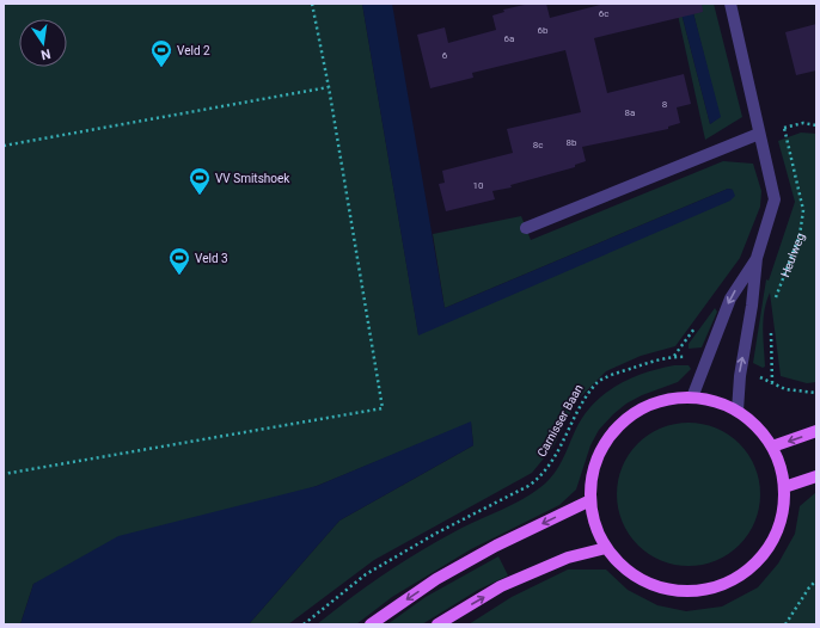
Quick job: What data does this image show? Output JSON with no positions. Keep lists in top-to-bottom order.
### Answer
{
  "streets": {
    "path": ["Heulweg", "Carnisser Baan"]
  },
  "places": {
    "sports": ["Veld 2", "VV Smitshoek", "Veld 3"]
  },
  "house_numbers": [
    "6c",
    "6b",
    "6a",
    "6",
    "8",
    "8a",
    "8b",
    "8c",
    "10"
  ],
  "north": "bottom"
}
